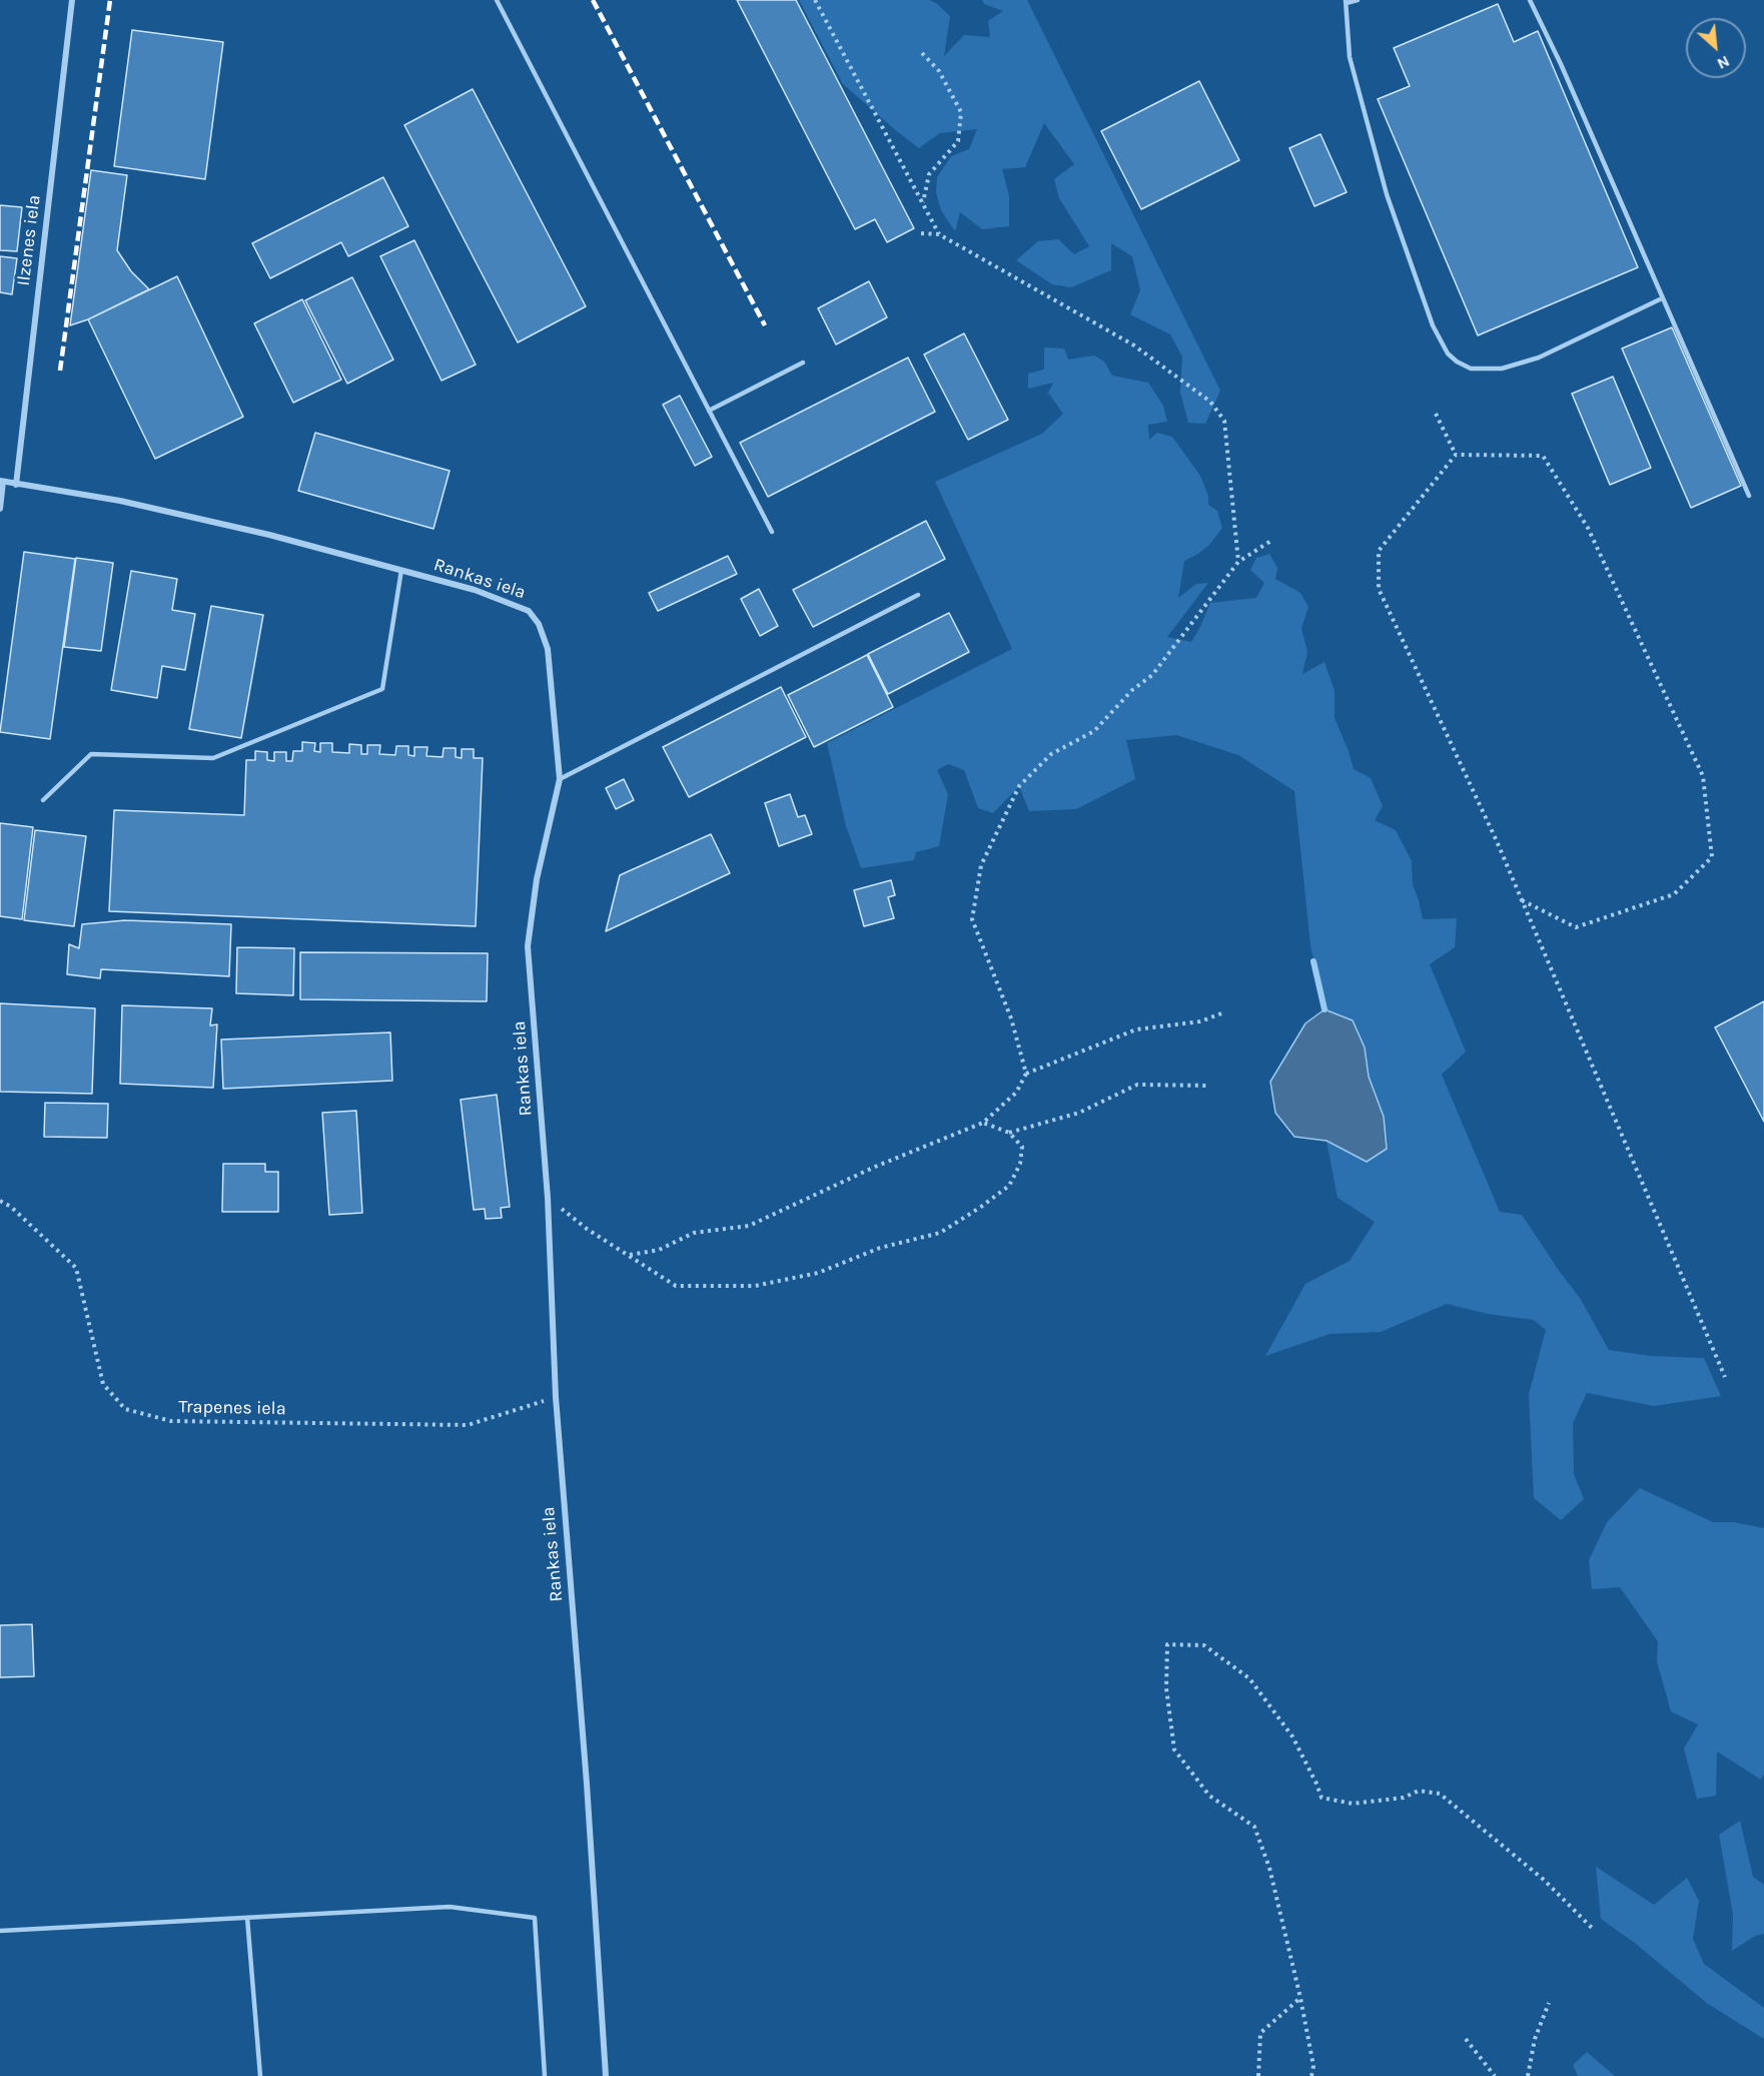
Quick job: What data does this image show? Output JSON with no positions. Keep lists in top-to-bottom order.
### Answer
{
  "streets": {
    "street": ["Ilzenes iela", "Rankas iela"],
    "path": ["Trapenes iela"]
  },
  "crossings": [
    ["Ilzenes iela", "Rankas iela"],
    ["Rankas iela", "Trapenes iela"]
  ],
  "north": "bottom right"
}
